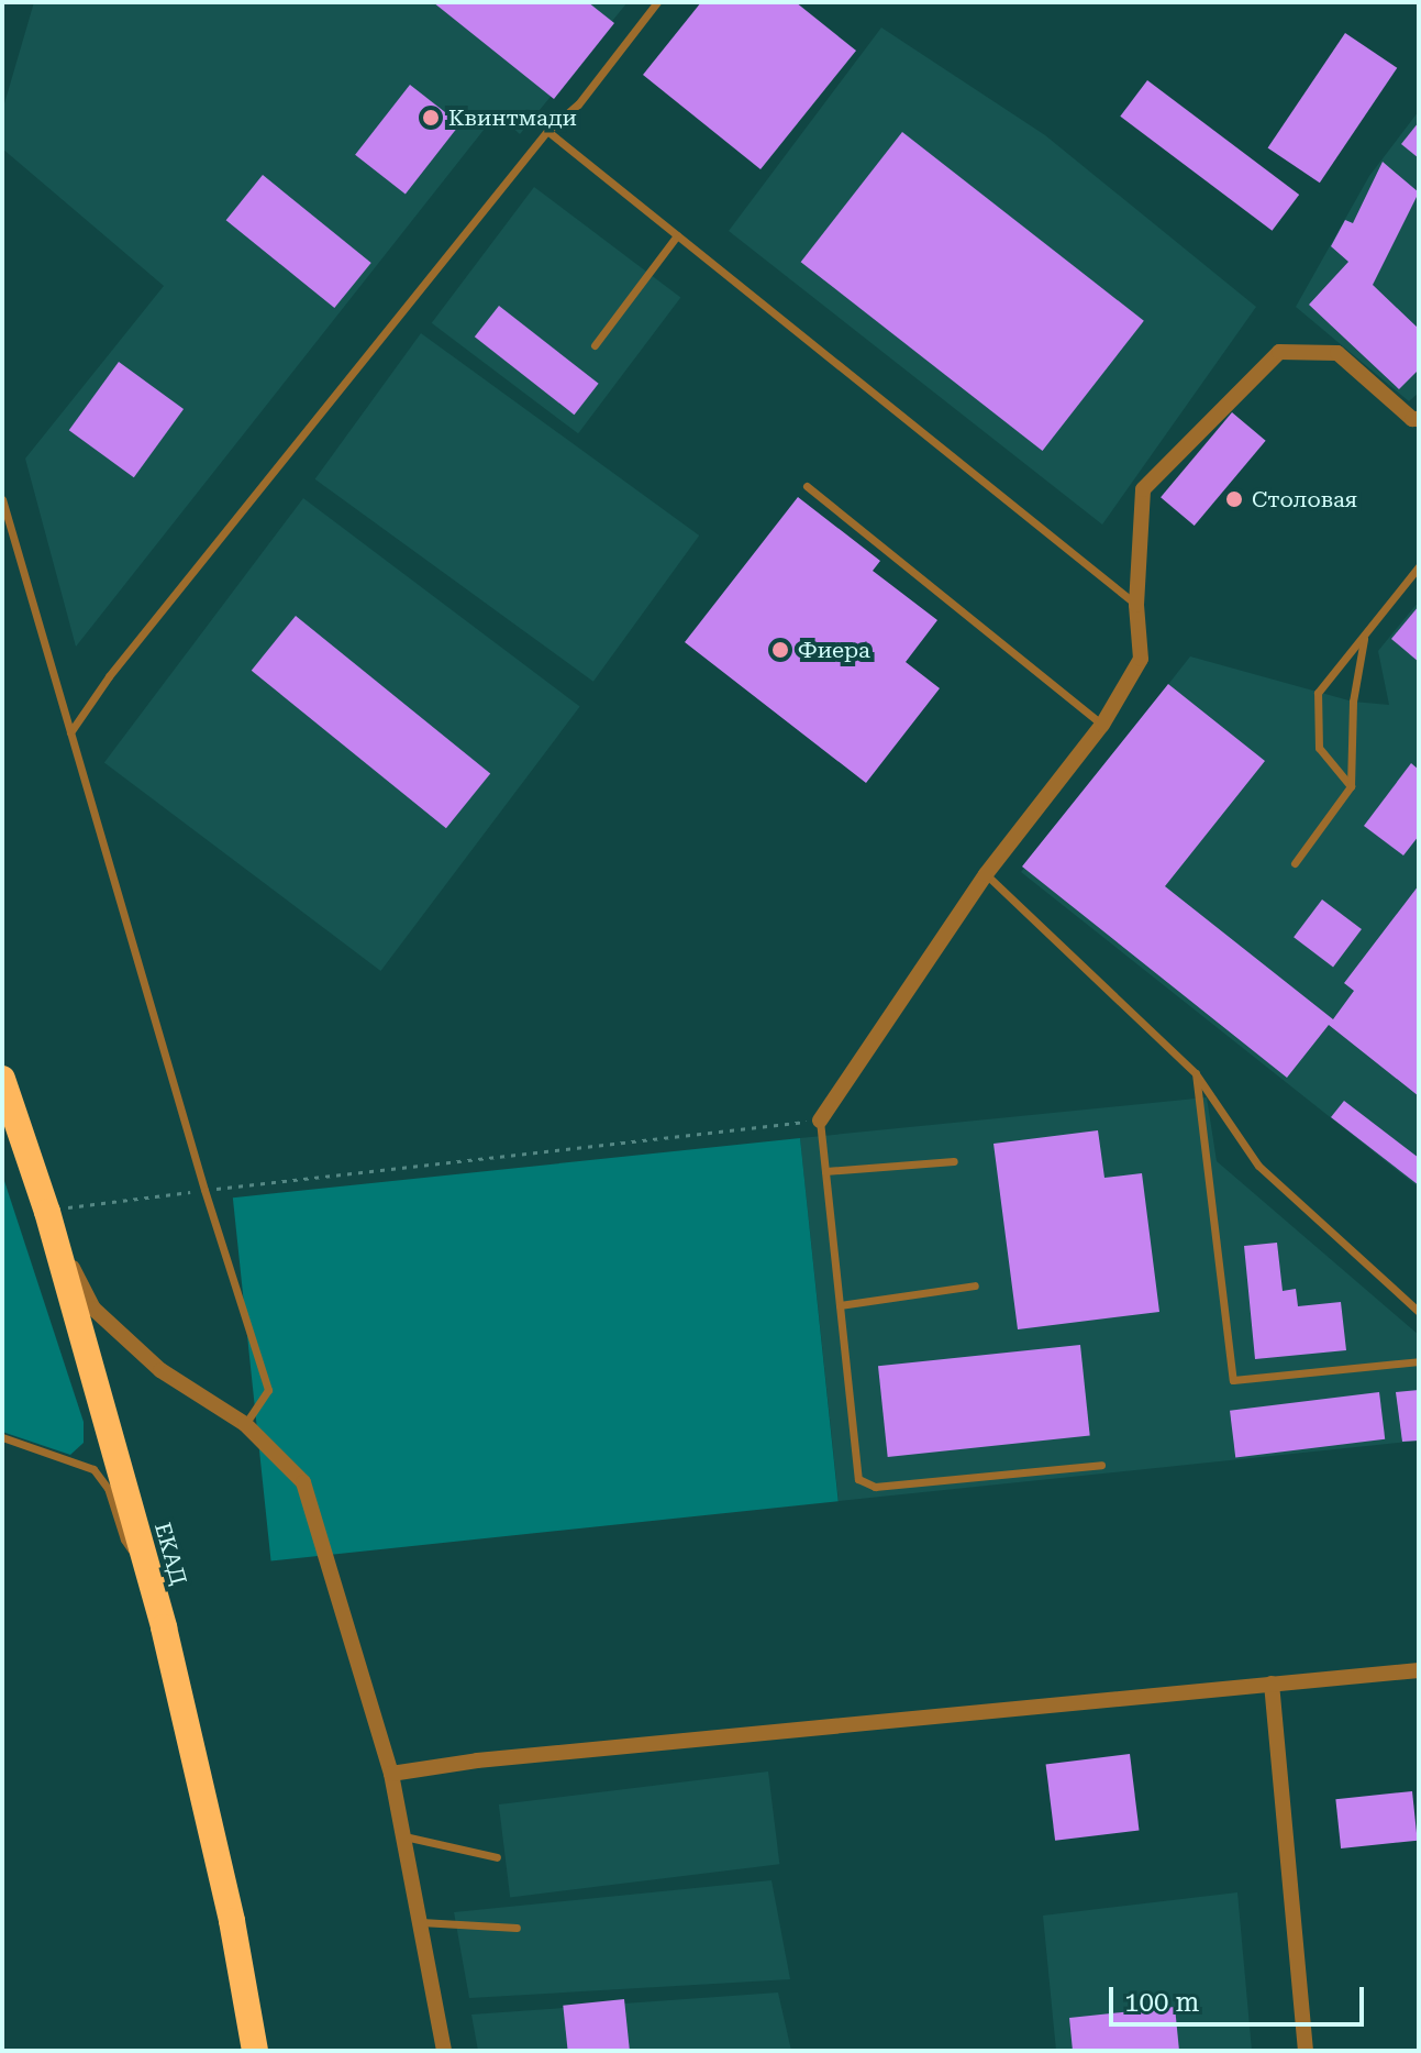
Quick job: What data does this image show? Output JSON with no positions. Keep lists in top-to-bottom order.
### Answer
{
  "streets": {
    "highway": ["ЕКАД"]
  },
  "places": ["Квинтмади", "Столовая", "Фиера"],
  "scale_bar": "100 m"
}
